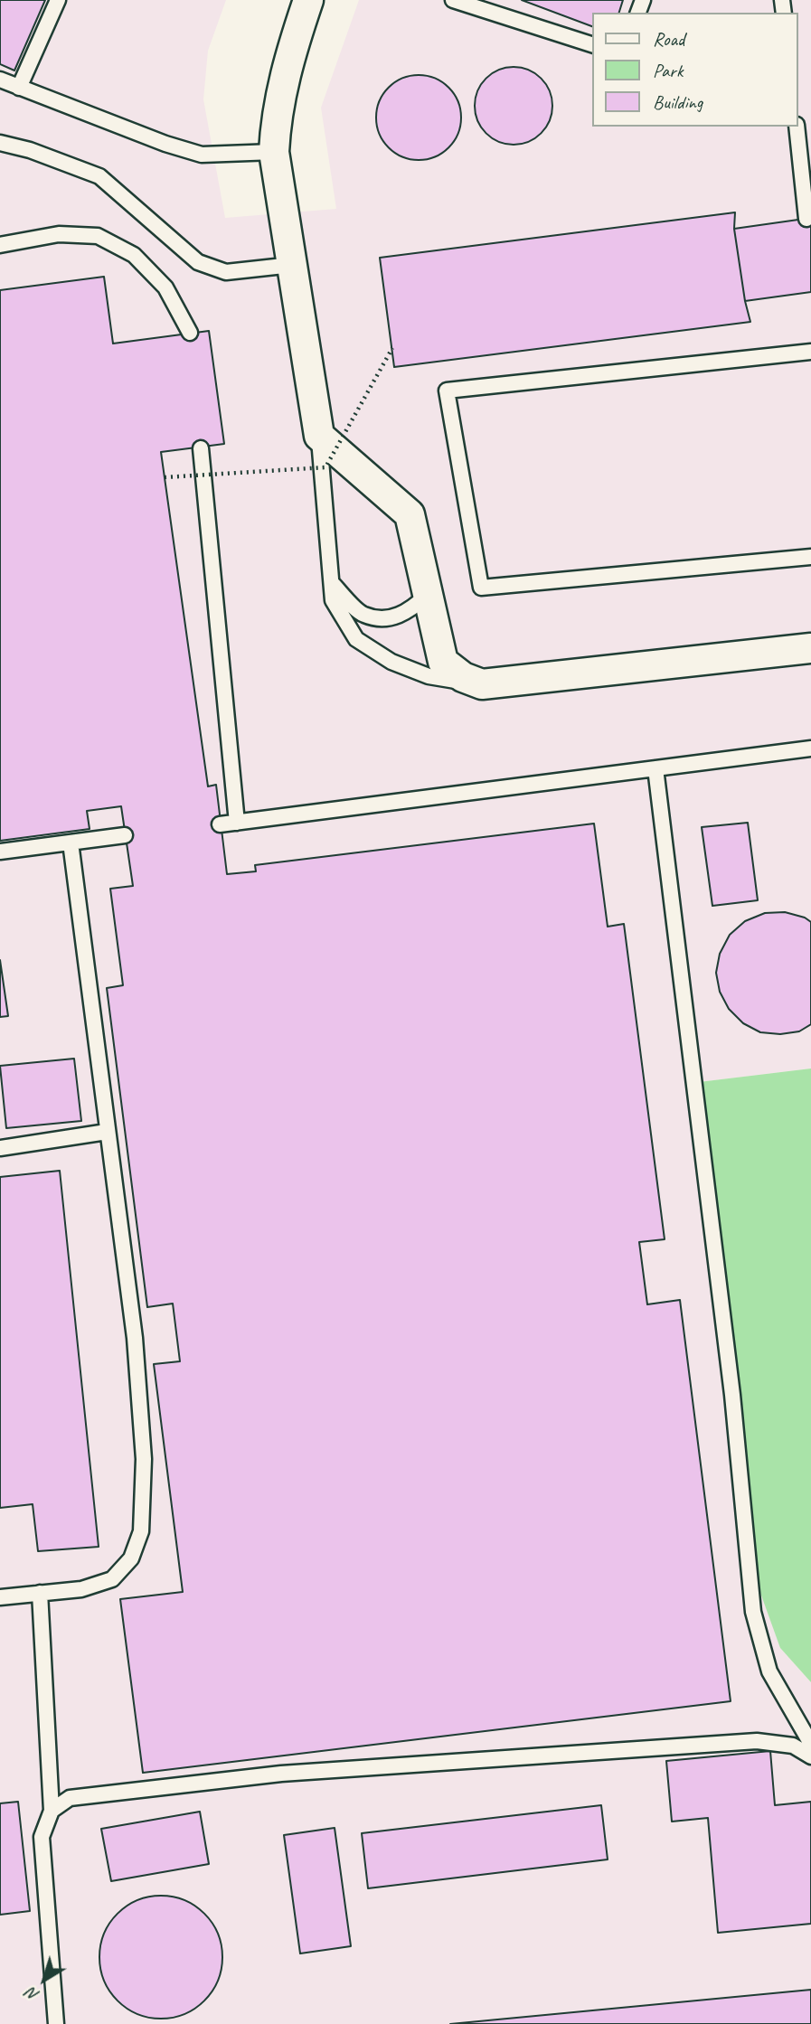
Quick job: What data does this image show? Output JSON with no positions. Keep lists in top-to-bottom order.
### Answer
{
  "legend": ["Road", "Park", "Building"],
  "north": "bottom left"
}
